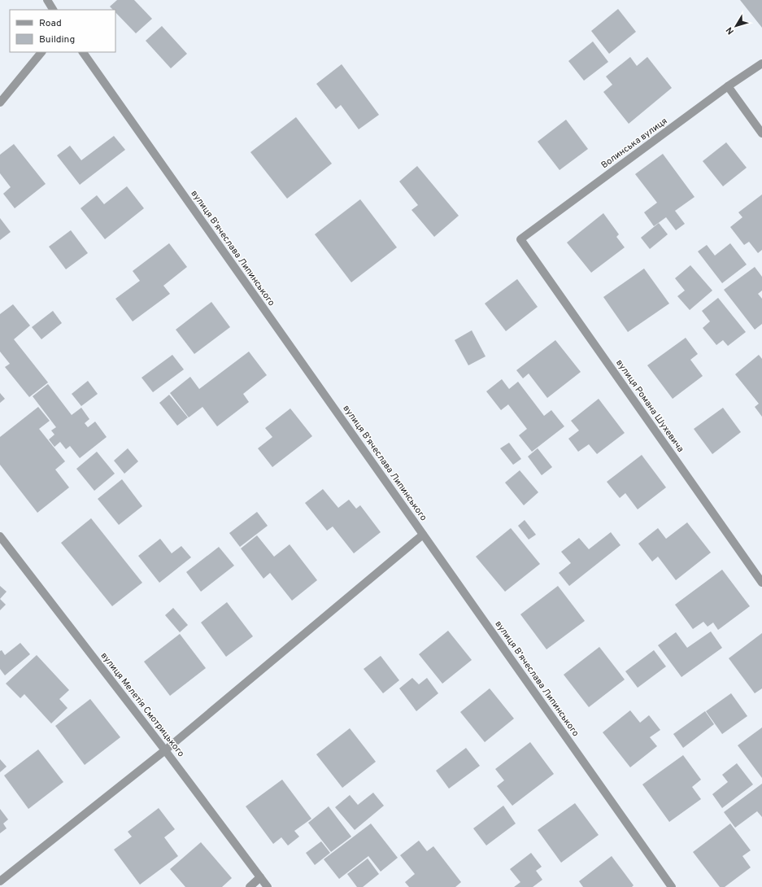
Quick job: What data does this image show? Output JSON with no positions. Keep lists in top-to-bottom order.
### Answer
{
  "streets": {
    "street": [
      "Волинська вулиця",
      "вулиця Вʼячеслава Липинського",
      "вулиця Романа Шухевича",
      "вулиця Мелетія Смотрицького"
    ]
  },
  "crossings": [
    ["Волинська вулиця", "вулиця Романа Шухевича"]
  ],
  "legend": ["Road", "Building"],
  "north": "bottom left"
}
